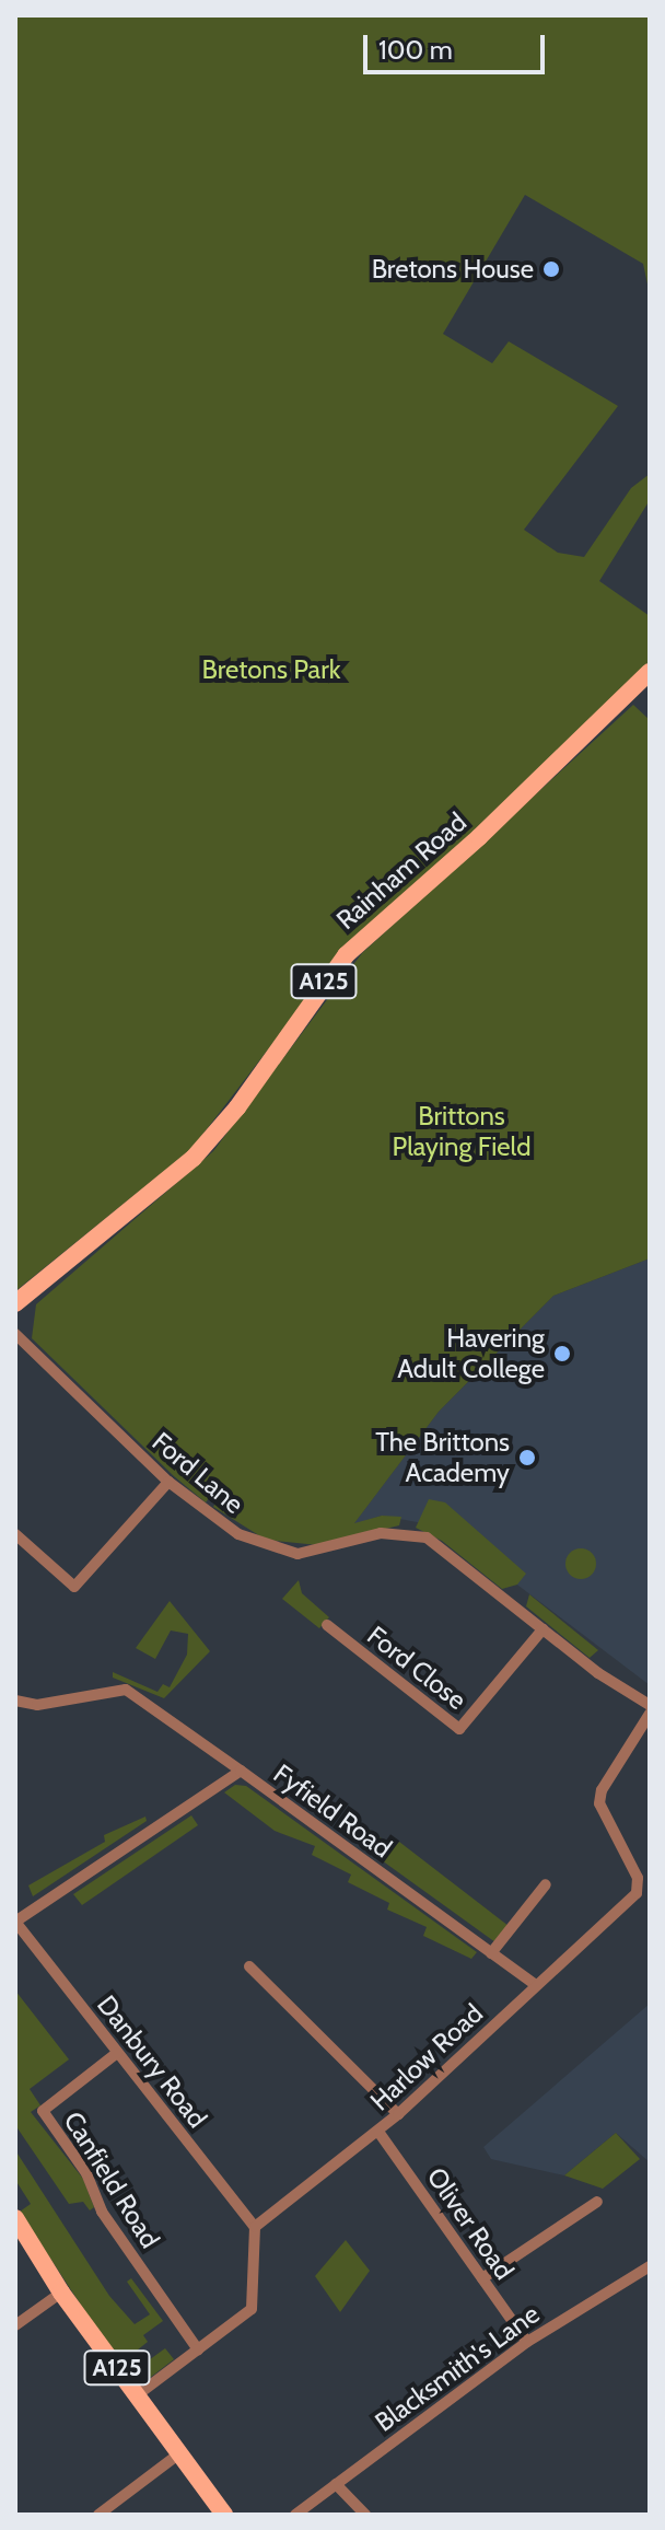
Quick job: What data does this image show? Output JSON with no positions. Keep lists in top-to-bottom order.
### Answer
{
  "streets": {
    "main road": ["Rainham Road", "A125"],
    "street": [
      "Ford Lane",
      "Ford Close",
      "Fyfield Road",
      "Harlow Road",
      "Danbury Road",
      "Canfield Road",
      "Oliver Road",
      "Blacksmith's Lane"
    ]
  },
  "crossings": [
    ["Ford Lane", "Ford Close"],
    ["Fyfield Road", "Harlow Road"],
    ["Fyfield Road", "Danbury Road"],
    ["Harlow Road", "Danbury Road"],
    ["Harlow Road", "Oliver Road"],
    ["Danbury Road", "Canfield Road"],
    ["Oliver Road", "Blacksmith's Lane"]
  ],
  "parks": ["Bretons Park", "Brittons Playing Field"],
  "places": ["Bretons House", "Havering Adult College", "The Brittons Academy"],
  "scale_bar": "100 m"
}
